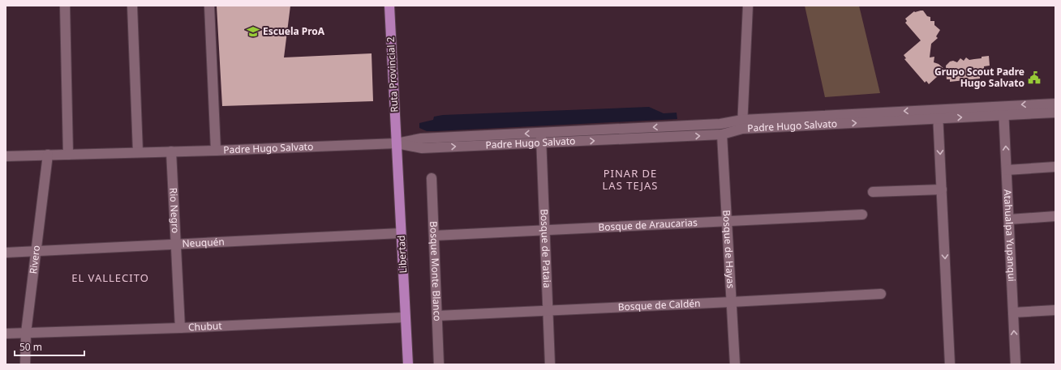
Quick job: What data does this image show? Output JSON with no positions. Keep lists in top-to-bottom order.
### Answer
{
  "streets": {
    "main road": ["Ruta Provincial 2", "Libertad"],
    "street": [
      "Padre Hugo Salvato",
      "Rio Negro",
      "Bosque de Araucarias",
      "Atahualpa Yupanqui",
      "Neuquén",
      "Bosque de Pataia",
      "Bosque de Hayas",
      "Rivero",
      "Bosque Monte Blanco",
      "Bosque de Caldén",
      "Chubut"
    ]
  },
  "crossings": [
    ["Ruta Provincial 2", "Padre Hugo Salvato"],
    ["Ruta Provincial 2", "Libertad"],
    ["Padre Hugo Salvato", "Rio Negro"],
    ["Padre Hugo Salvato", "Atahualpa Yupanqui"],
    ["Padre Hugo Salvato", "Bosque de Pataia"],
    ["Padre Hugo Salvato", "Bosque de Hayas"],
    ["Padre Hugo Salvato", "Libertad"],
    ["Padre Hugo Salvato", "Rivero"],
    ["Rio Negro", "Neuquén"],
    ["Rio Negro", "Chubut"],
    ["Bosque de Araucarias", "Bosque de Pataia"],
    ["Bosque de Araucarias", "Bosque de Hayas"],
    ["Bosque de Araucarias", "Bosque Monte Blanco"],
    ["Neuquén", "Libertad"],
    ["Neuquén", "Rivero"],
    ["Bosque de Pataia", "Bosque de Caldén"],
    ["Bosque de Hayas", "Bosque de Caldén"],
    ["Libertad", "Chubut"],
    ["Rivero", "Chubut"],
    ["Bosque Monte Blanco", "Bosque de Caldén"]
  ],
  "districts": ["PINAR DE LAS TEJAS", "EL VALLECITO"],
  "places": {
    "school or university": ["Escuela ProA"],
    "public building": ["Grupo Scout Padre Hugo Salvato"]
  },
  "scale_bar": "50 m"
}
